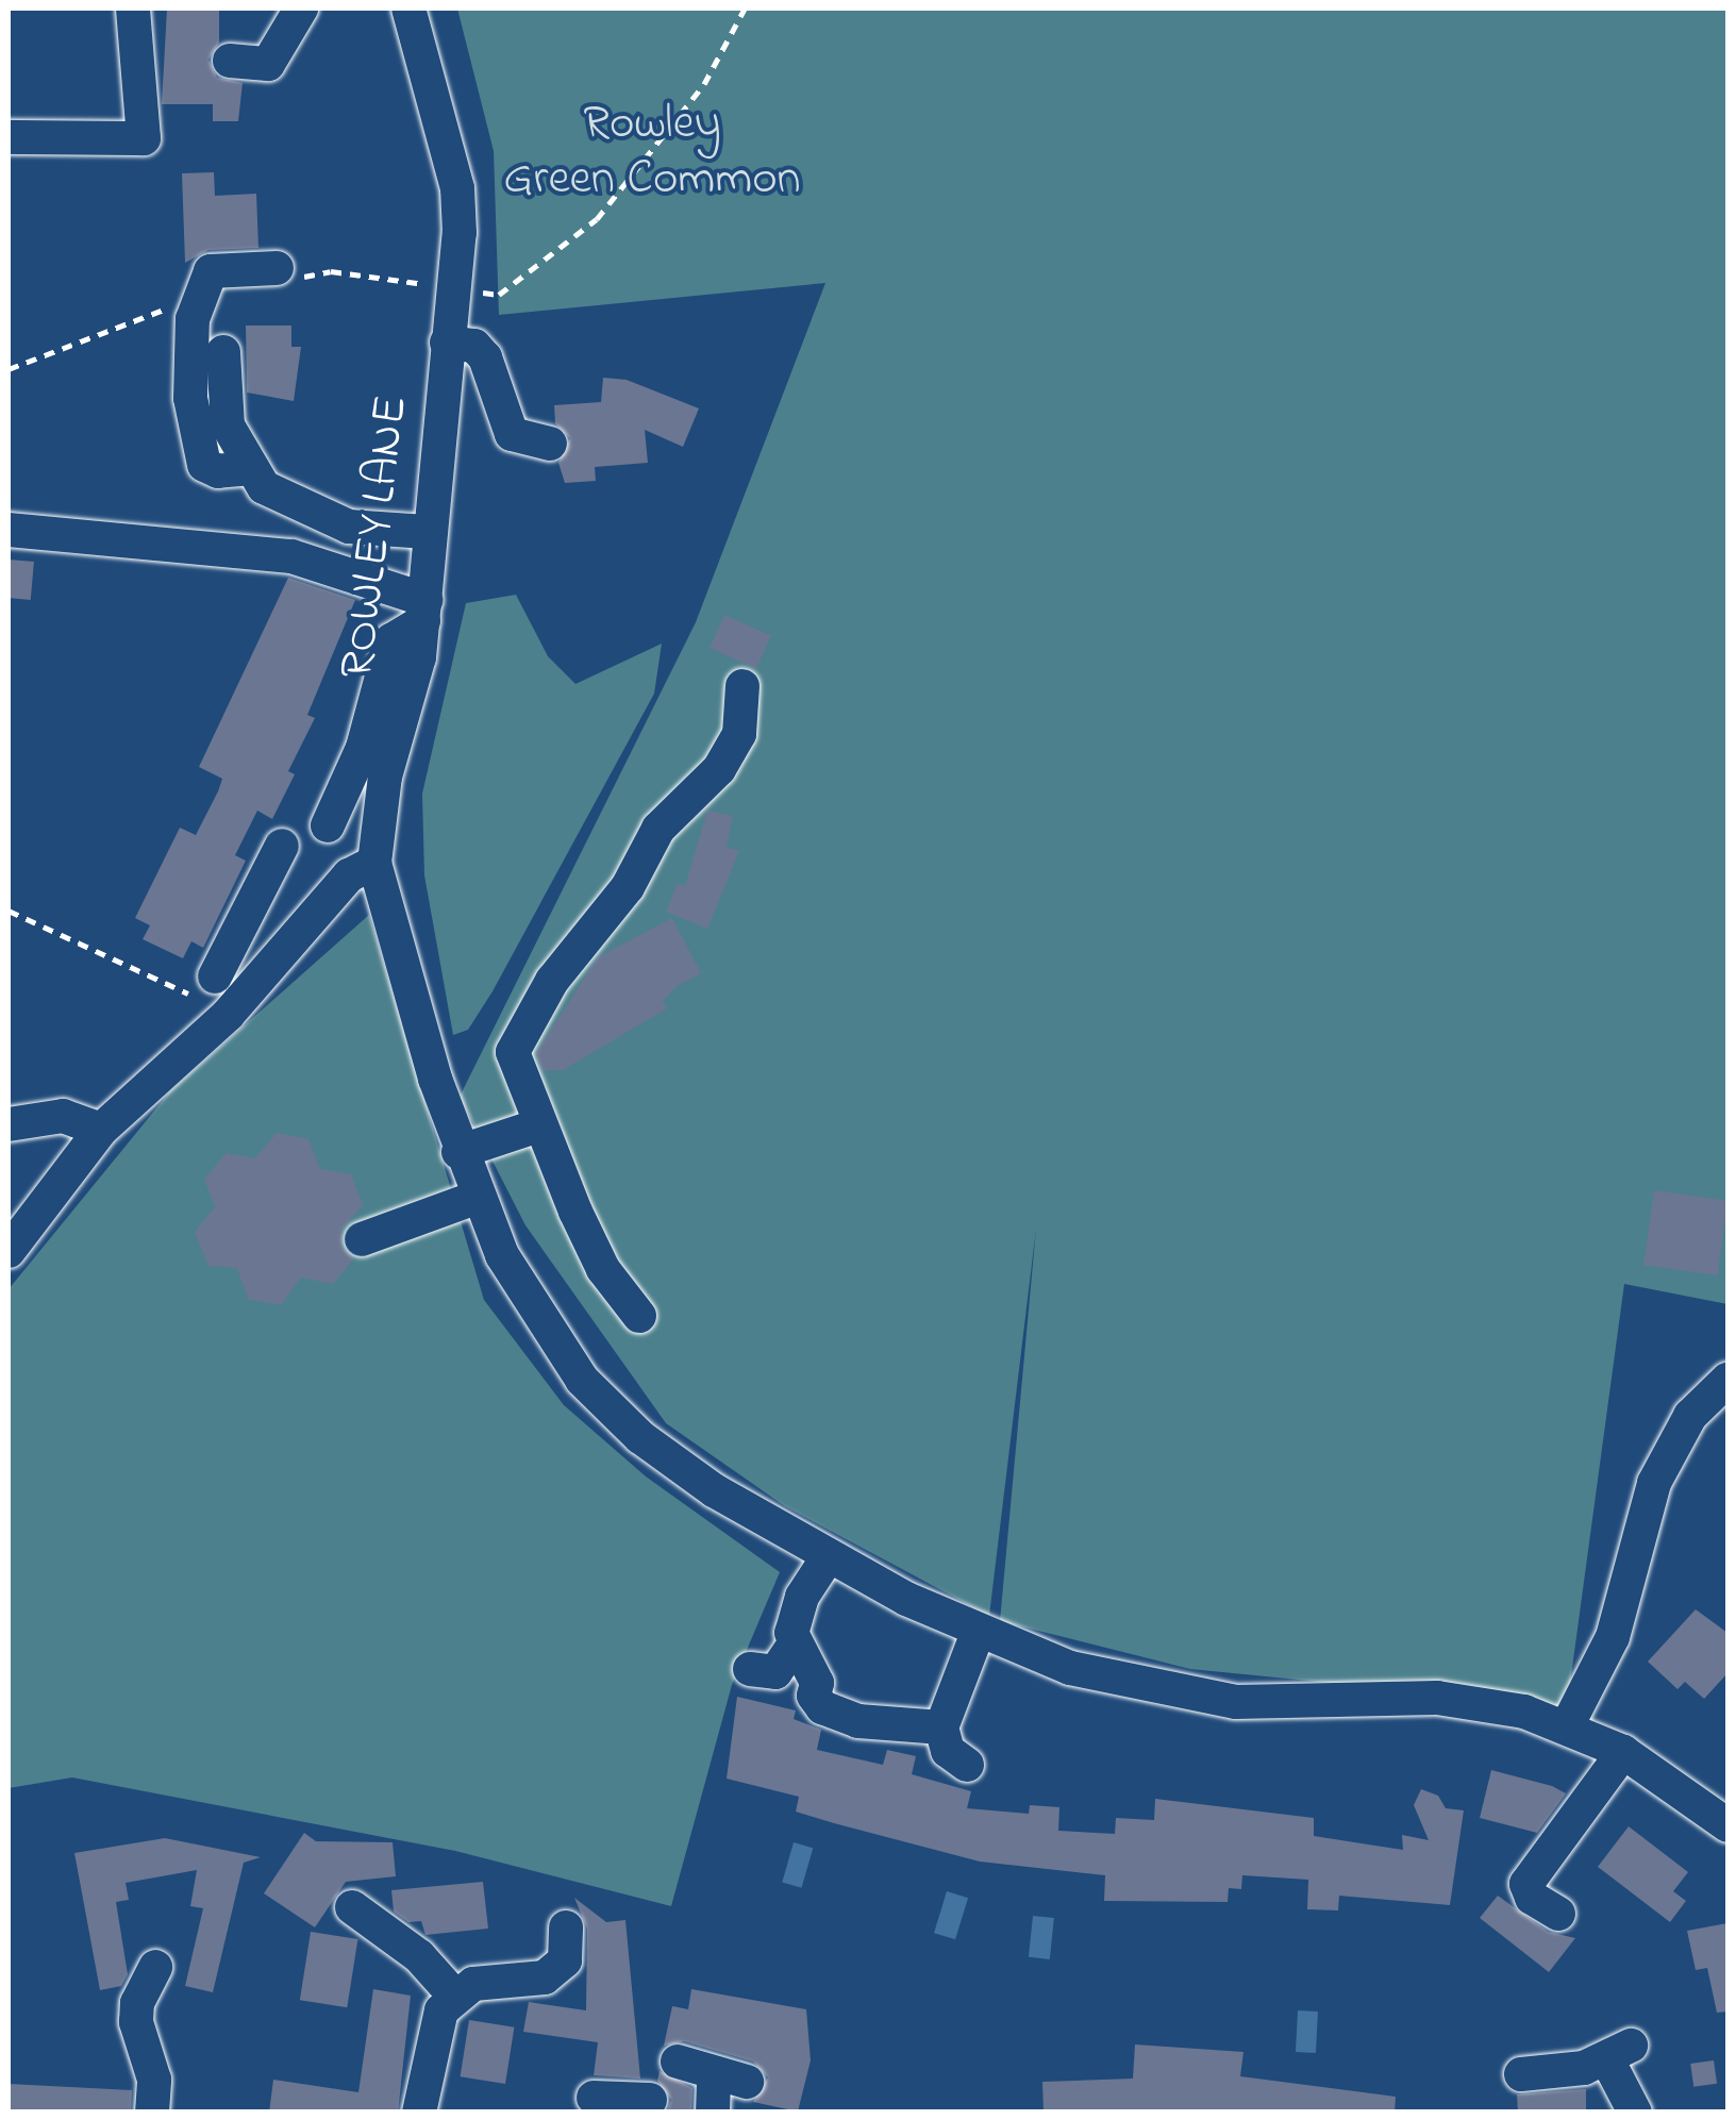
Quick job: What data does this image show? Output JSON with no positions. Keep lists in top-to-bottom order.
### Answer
{
  "streets": {
    "street": ["ROWLEY LANE"]
  },
  "parks": ["Rowley Green Common"]
}
